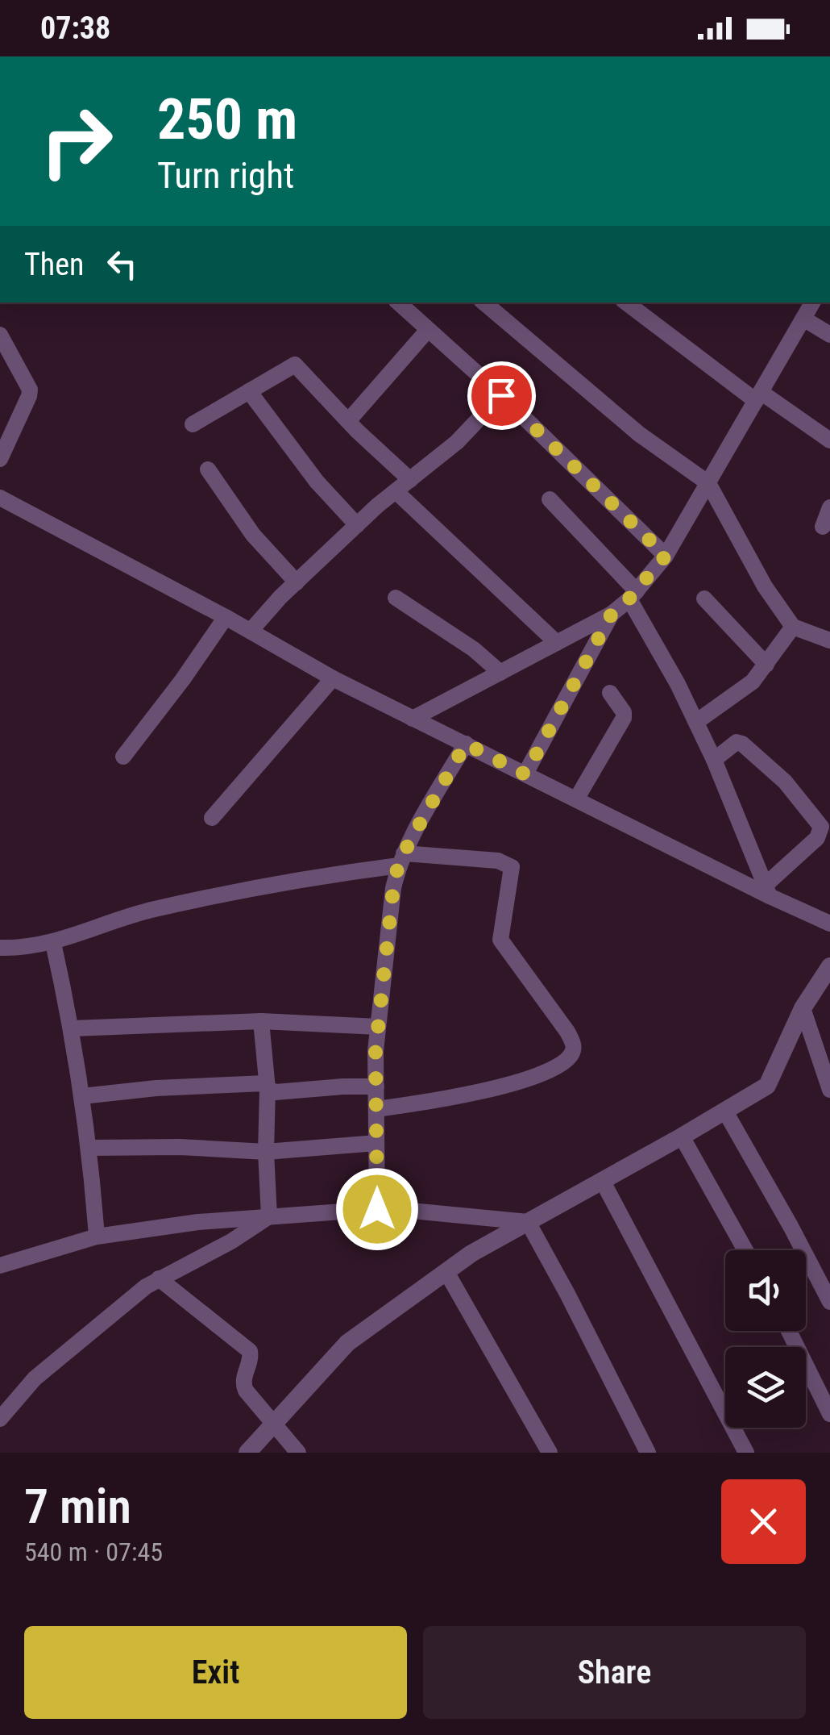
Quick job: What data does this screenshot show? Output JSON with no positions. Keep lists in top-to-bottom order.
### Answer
{
  "page": {
    "status": "07:38",
    "turn": ["250 m", "Turn right"],
    "then": "Then",
    "heading": ["7 min", "540 m · 07:45"],
    "buttons": ["Exit", "Share"]
  }
}
